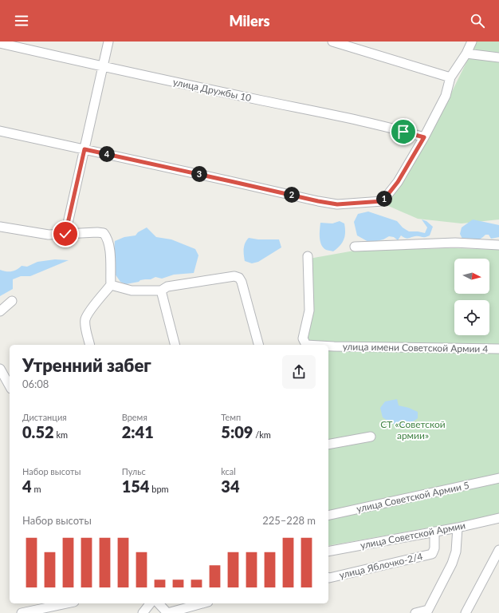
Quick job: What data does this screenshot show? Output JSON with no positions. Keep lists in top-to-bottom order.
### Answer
{
  "streets": {
    "street": [
      "улица Дружбы 10",
      "улица имени Советской Армии 4",
      "улица Советской Армии 5",
      "улица Советской Армии",
      "улица Яблочко-2/4"
    ]
  },
  "crossings": [
    ["улица Советской Армии", "улица Яблочко-2/4"]
  ],
  "parks": ["СТ «Советской армии»"],
  "north": "right",
  "page": {
    "header": "Milers",
    "pins": [
      "4",
      "3",
      "2",
      "1"
    ],
    "heading": ["Утренний забег", "06:08"],
    "stats": [
      ["Дистанция", "0.52 km"],
      ["Время", "2:41"],
      ["Темп", "5:09 /km"],
      ["Набор высоты", "4 m"],
      ["Пульс", "154 bpm"],
      ["kcal", "34"]
    ],
    "chart": ["Набор высоты", "225–228 m"]
  }
}
